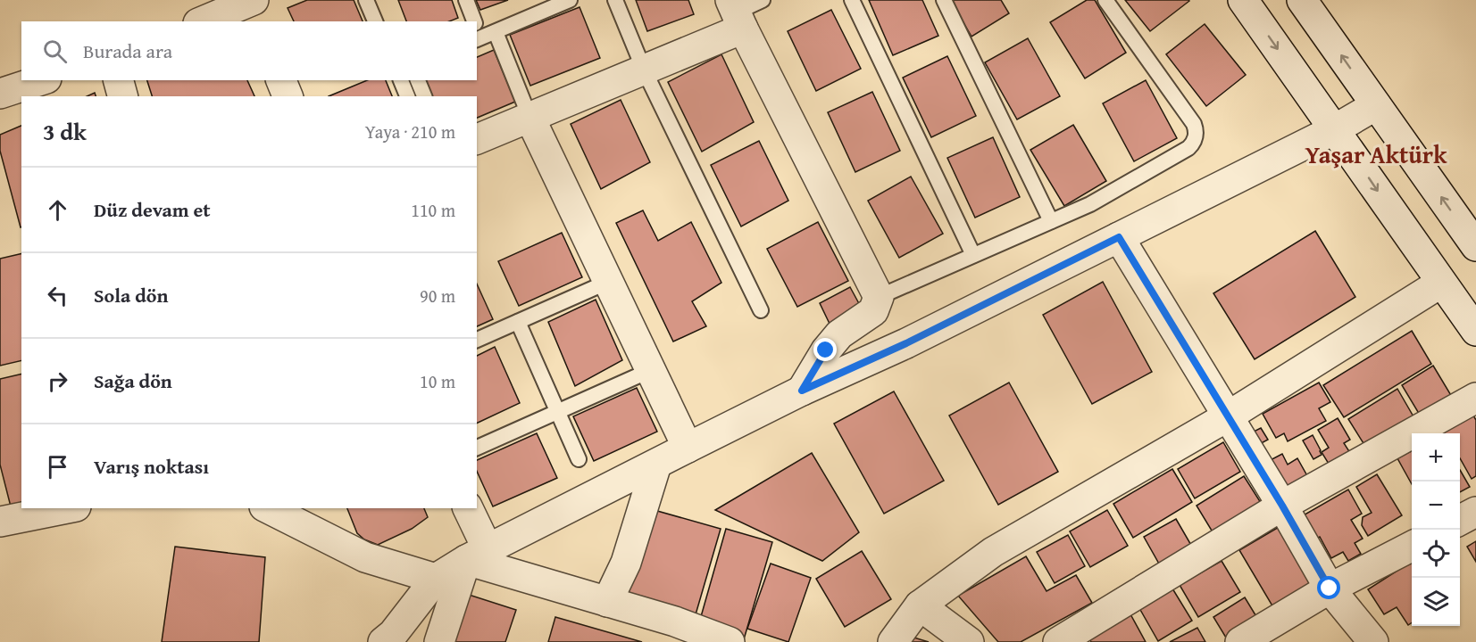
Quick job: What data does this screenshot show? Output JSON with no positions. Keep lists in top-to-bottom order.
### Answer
{
  "districts": ["Yaşar Aktürk"],
  "page": {
    "search": "Burada ara",
    "heading": ["3 dk", "Yaya · 210 m"],
    "list": [
      ["Düz devam et", "110 m"],
      ["Sola dön", "90 m"],
      ["Sağa dön", "10 m"],
      "Varış noktası"
    ],
    "map_buttons": ["+", "−"]
  }
}
